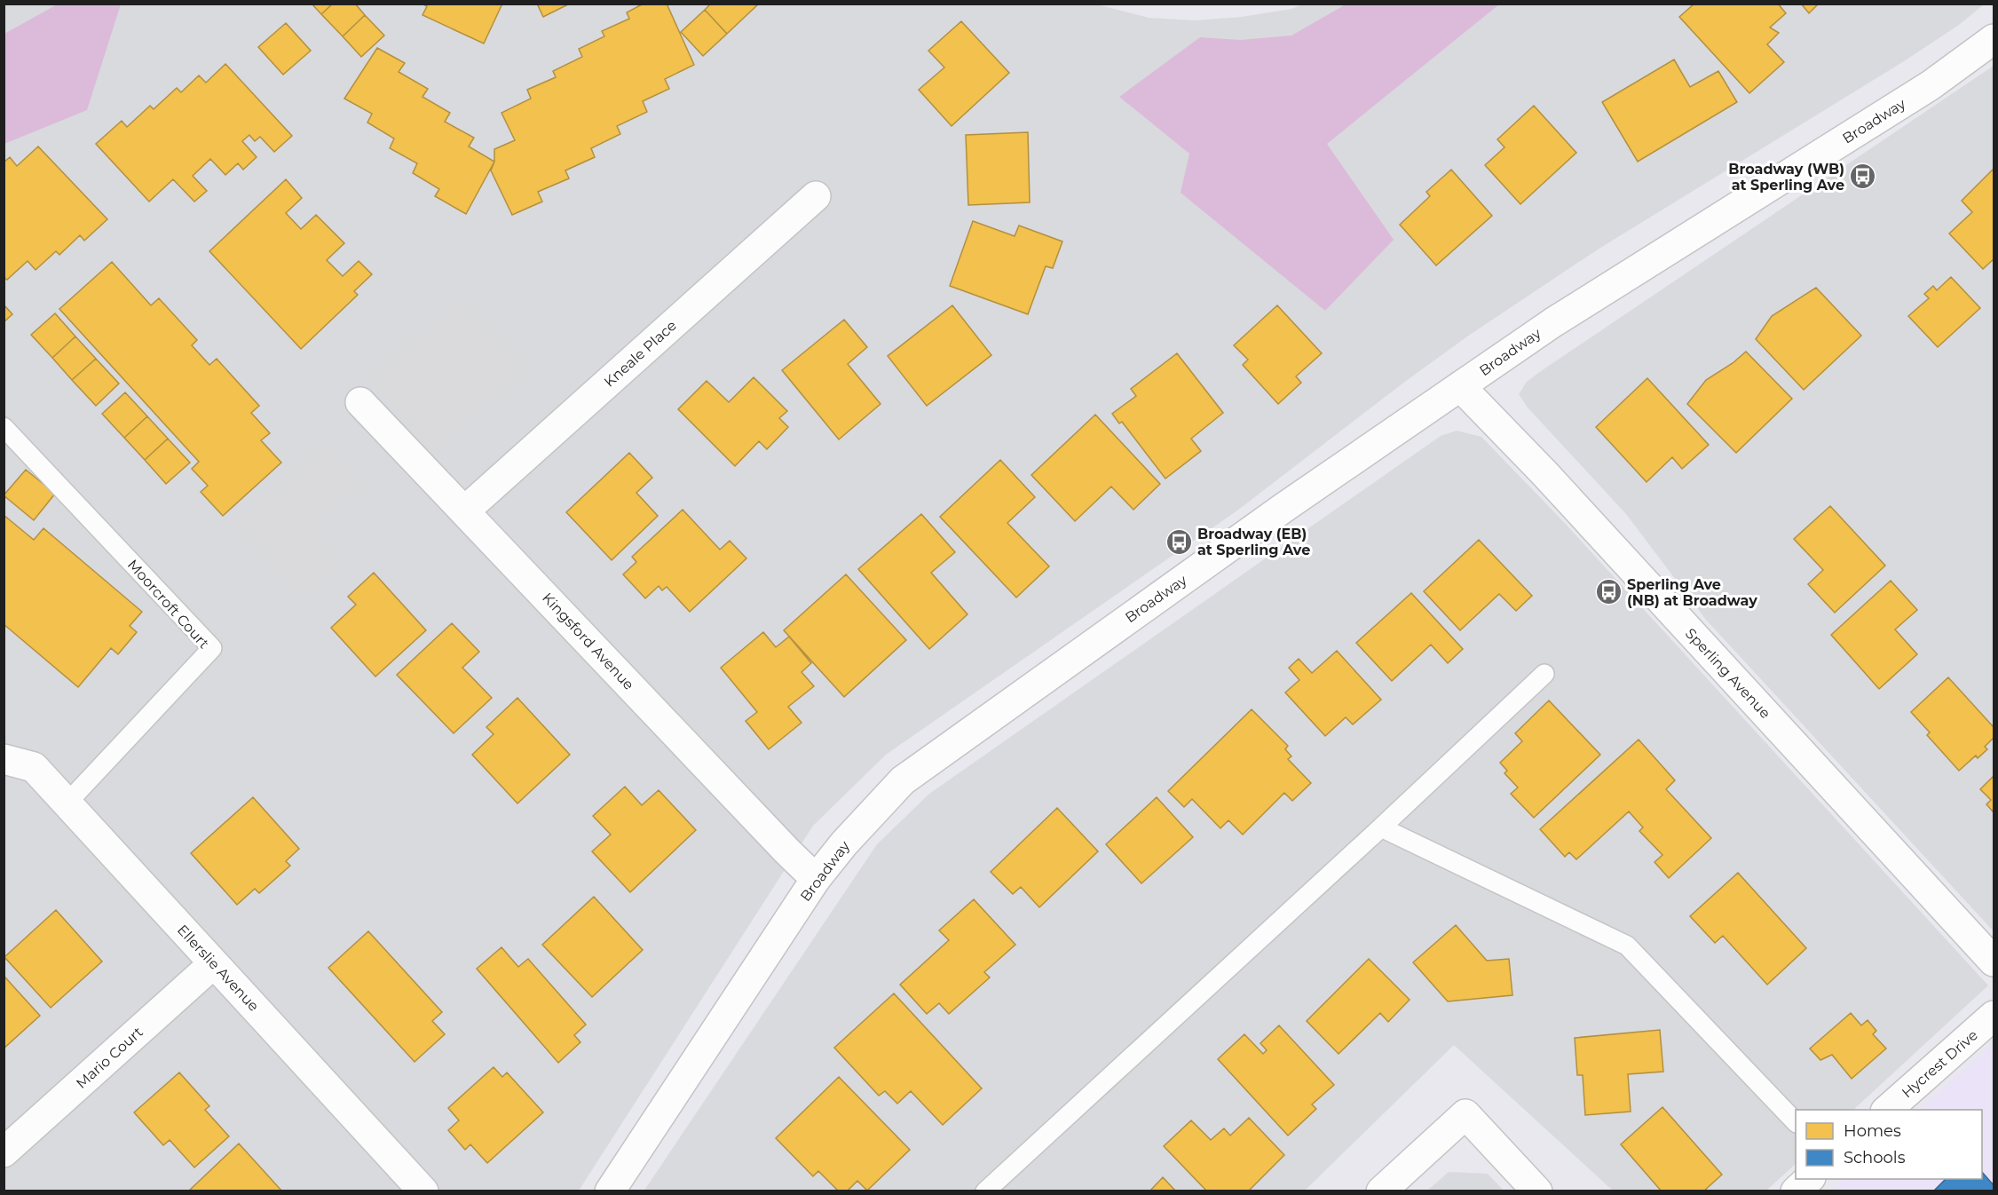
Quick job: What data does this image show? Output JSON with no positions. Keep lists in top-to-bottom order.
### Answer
{
  "streets": {
    "street": [
      "Broadway",
      "Kneale Place",
      "Kingsford Avenue",
      "Sperling Avenue",
      "Ellerslie Avenue",
      "Mario Court",
      "Hycrest Drive"
    ],
    "lane": ["Moorcroft Court"]
  },
  "crossings": [
    ["Broadway", "Kingsford Avenue"],
    ["Broadway", "Sperling Avenue"],
    ["Kneale Place", "Kingsford Avenue"],
    ["Moorcroft Court", "Ellerslie Avenue"],
    ["Ellerslie Avenue", "Mario Court"]
  ],
  "places": {
    "bus stop": ["Broadway (WB) at Sperling Ave", "Broadway (EB) at Sperling Ave", "Sperling Ave (NB) at Broadway"]
  },
  "legend": ["Homes", "Schools"]
}
